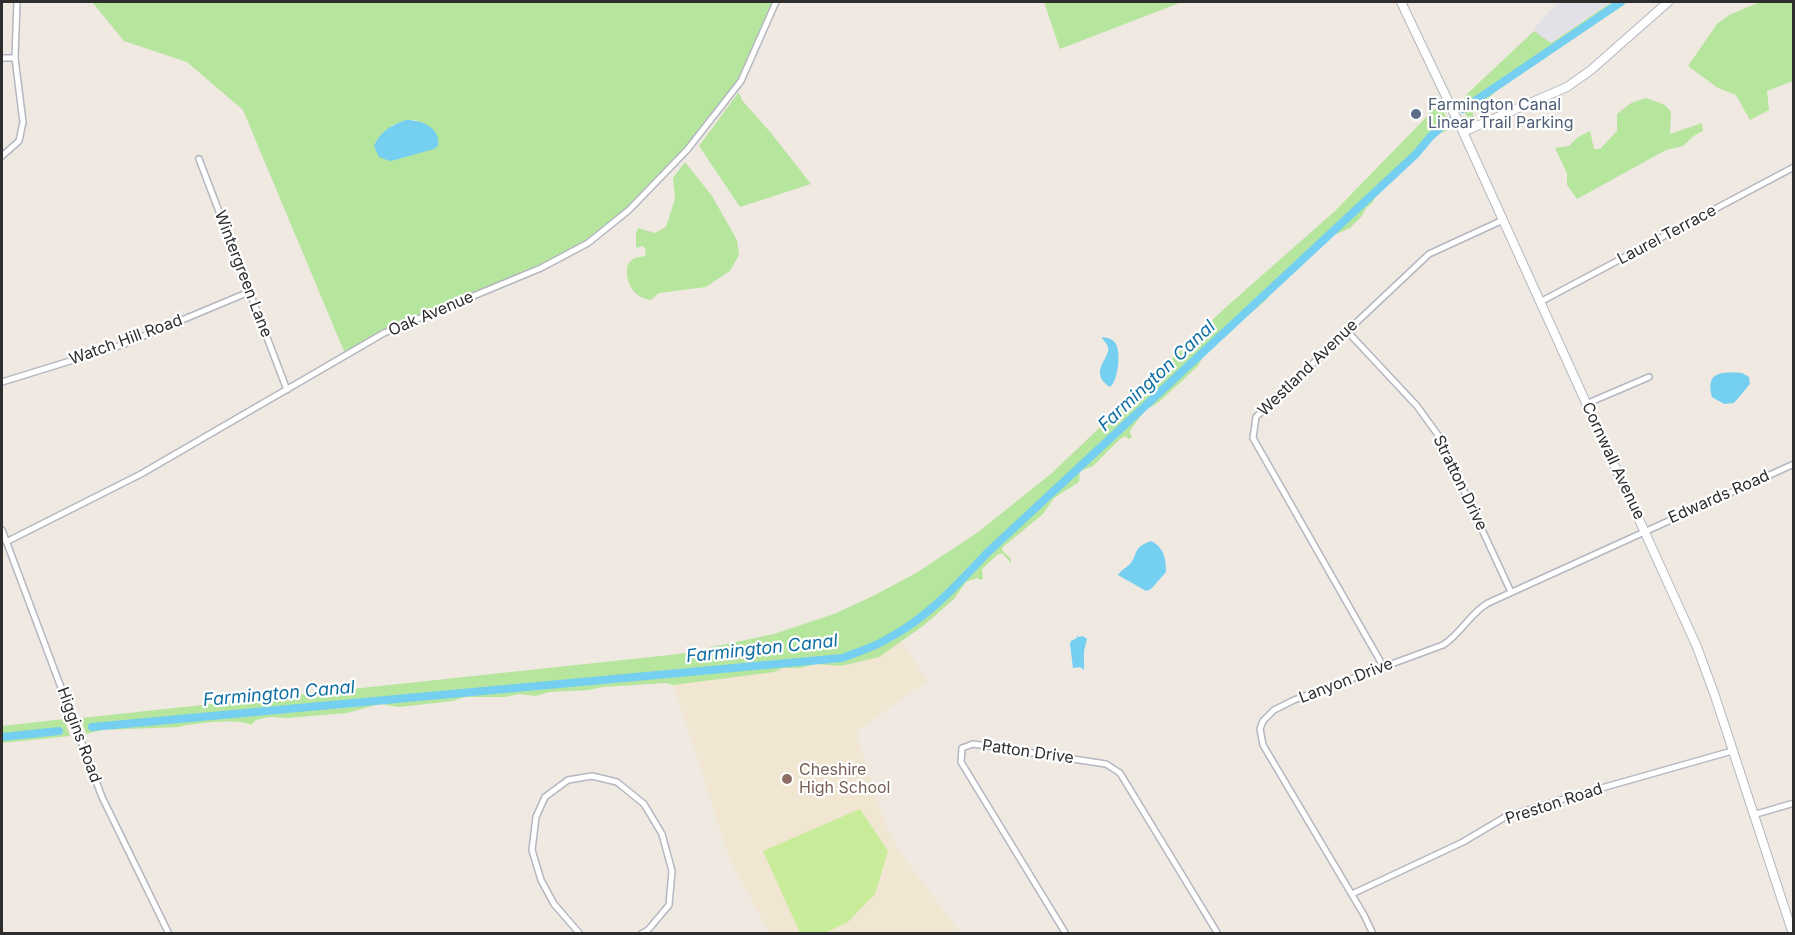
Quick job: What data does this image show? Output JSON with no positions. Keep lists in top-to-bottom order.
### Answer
{
  "streets": {
    "street": [
      "Laurel Terrace",
      "Wintergreen Lane",
      "Oak Avenue",
      "Watch Hill Road",
      "Westland Avenue",
      "Cornwall Avenue",
      "Stratton Drive",
      "Edwards Road",
      "Lanyon Drive",
      "Higgins Road",
      "Patton Drive",
      "Preston Road"
    ]
  },
  "crossings": [
    ["Laurel Terrace", "Cornwall Avenue"],
    ["Wintergreen Lane", "Oak Avenue"],
    ["Wintergreen Lane", "Watch Hill Road"],
    ["Oak Avenue", "Higgins Road"],
    ["Westland Avenue", "Cornwall Avenue"],
    ["Westland Avenue", "Stratton Drive"],
    ["Westland Avenue", "Lanyon Drive"],
    ["Cornwall Avenue", "Edwards Road"],
    ["Cornwall Avenue", "Lanyon Drive"],
    ["Cornwall Avenue", "Preston Road"],
    ["Stratton Drive", "Lanyon Drive"],
    ["Edwards Road", "Lanyon Drive"],
    ["Lanyon Drive", "Preston Road"]
  ],
  "water": ["Farmington Canal"],
  "places": ["Farmington Canal Linear Trail Parking", "Cheshire High School"]
}
